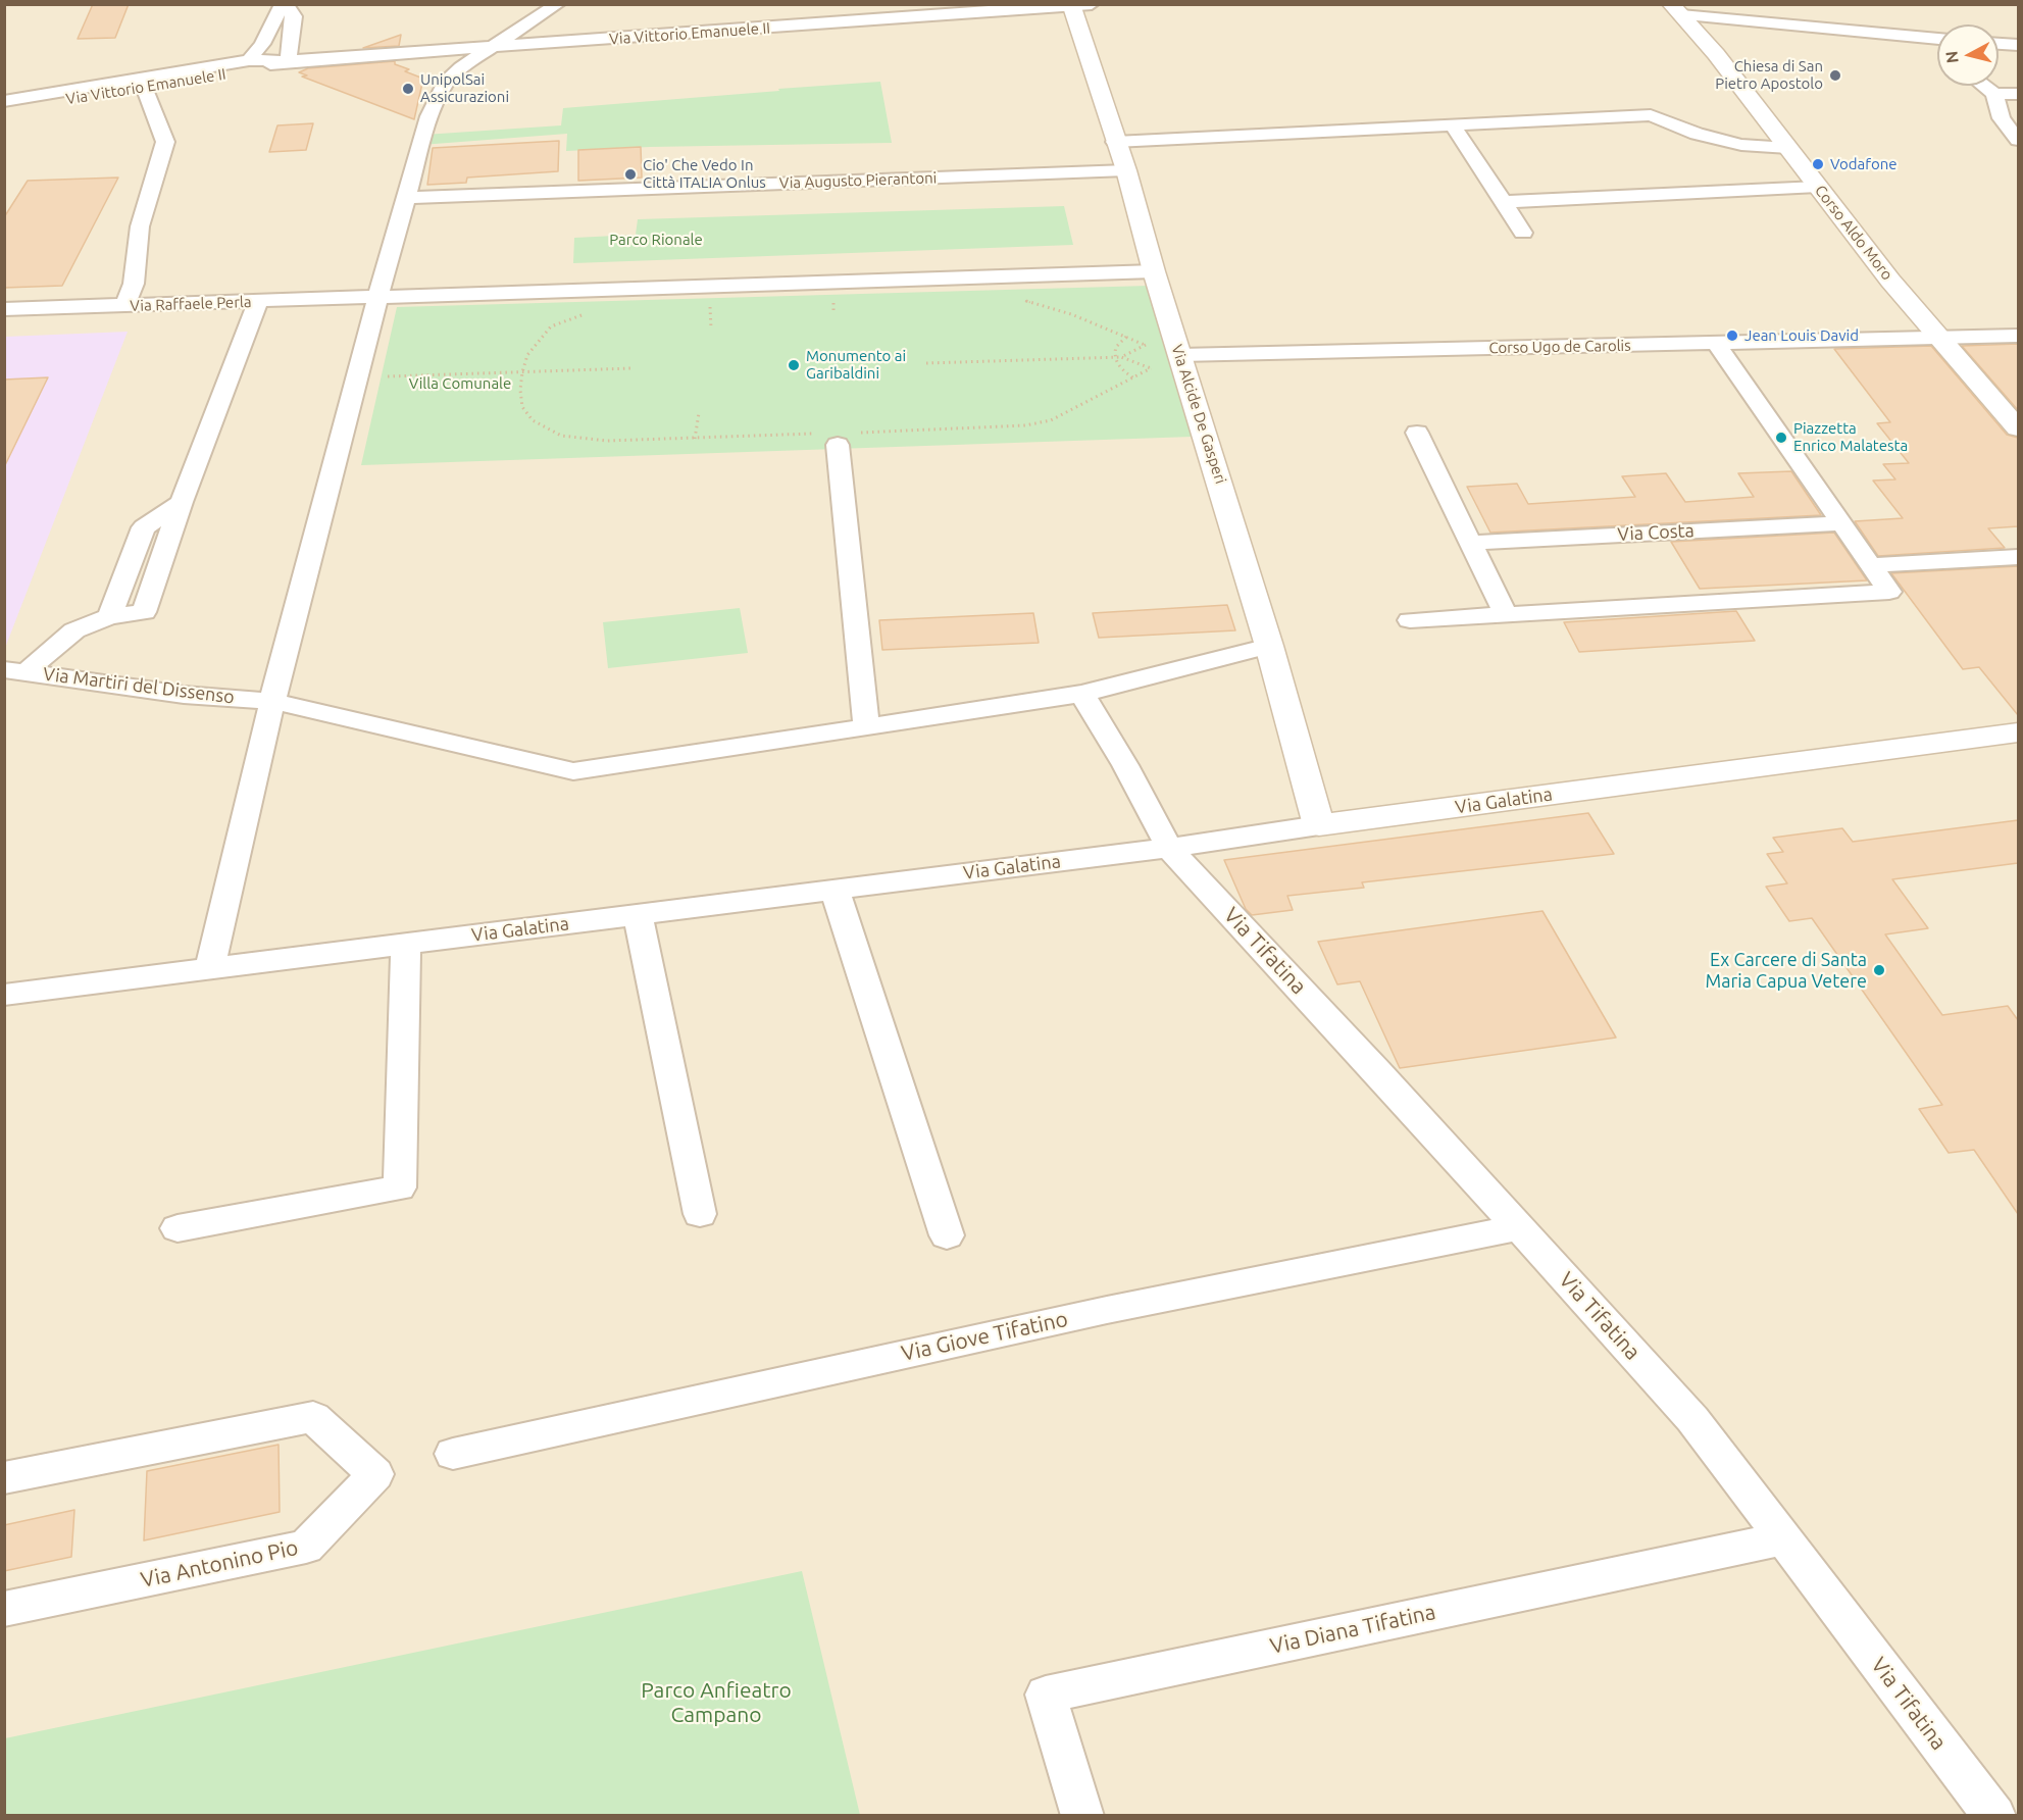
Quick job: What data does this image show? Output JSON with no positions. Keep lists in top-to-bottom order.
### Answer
{
  "streets": {
    "main road": ["Corso Aldo Moro", "Via Alcide De Gasperi", "Via Galatina"],
    "street": [
      "Via Vittorio Emanuele II",
      "Via Augusto Pierantoni",
      "Via Raffaele Perla",
      "Corso Ugo de Carolis",
      "Via Costa",
      "Via Martiri del Dissenso",
      "Via Tifatina",
      "Via Giove Tifatino",
      "Via Antonino Pio",
      "Via Diana Tifatina"
    ]
  },
  "crossings": [
    ["Via Vittorio Emanuele II", "Via Alcide De Gasperi"],
    ["Via Augusto Pierantoni", "Via Alcide De Gasperi"],
    ["Corso Aldo Moro", "Corso Ugo de Carolis"],
    ["Via Raffaele Perla", "Via Alcide De Gasperi"],
    ["Corso Ugo de Carolis", "Via Alcide De Gasperi"],
    ["Via Alcide De Gasperi", "Via Martiri del Dissenso"],
    ["Via Alcide De Gasperi", "Via Galatina"],
    ["Via Martiri del Dissenso", "Via Tifatina"],
    ["Via Galatina", "Via Tifatina"],
    ["Via Tifatina", "Via Giove Tifatino"],
    ["Via Tifatina", "Via Diana Tifatina"]
  ],
  "parks": ["Parco Rionale", "Villa Comunale", "Parco Anfieatro Campano"],
  "places": [
    "Chiesa di San Pietro Apostolo",
    "UnipolSai Assicurazioni",
    "Vodafone",
    "Cio' Che Vedo In Città ITALIA Onlus",
    "Jean Louis David",
    "Monumento ai Garibaldini",
    "Piazzetta Enrico Malatesta",
    "Ex Carcere di Santa Maria Capua Vetere"
  ],
  "north": "left"
}
